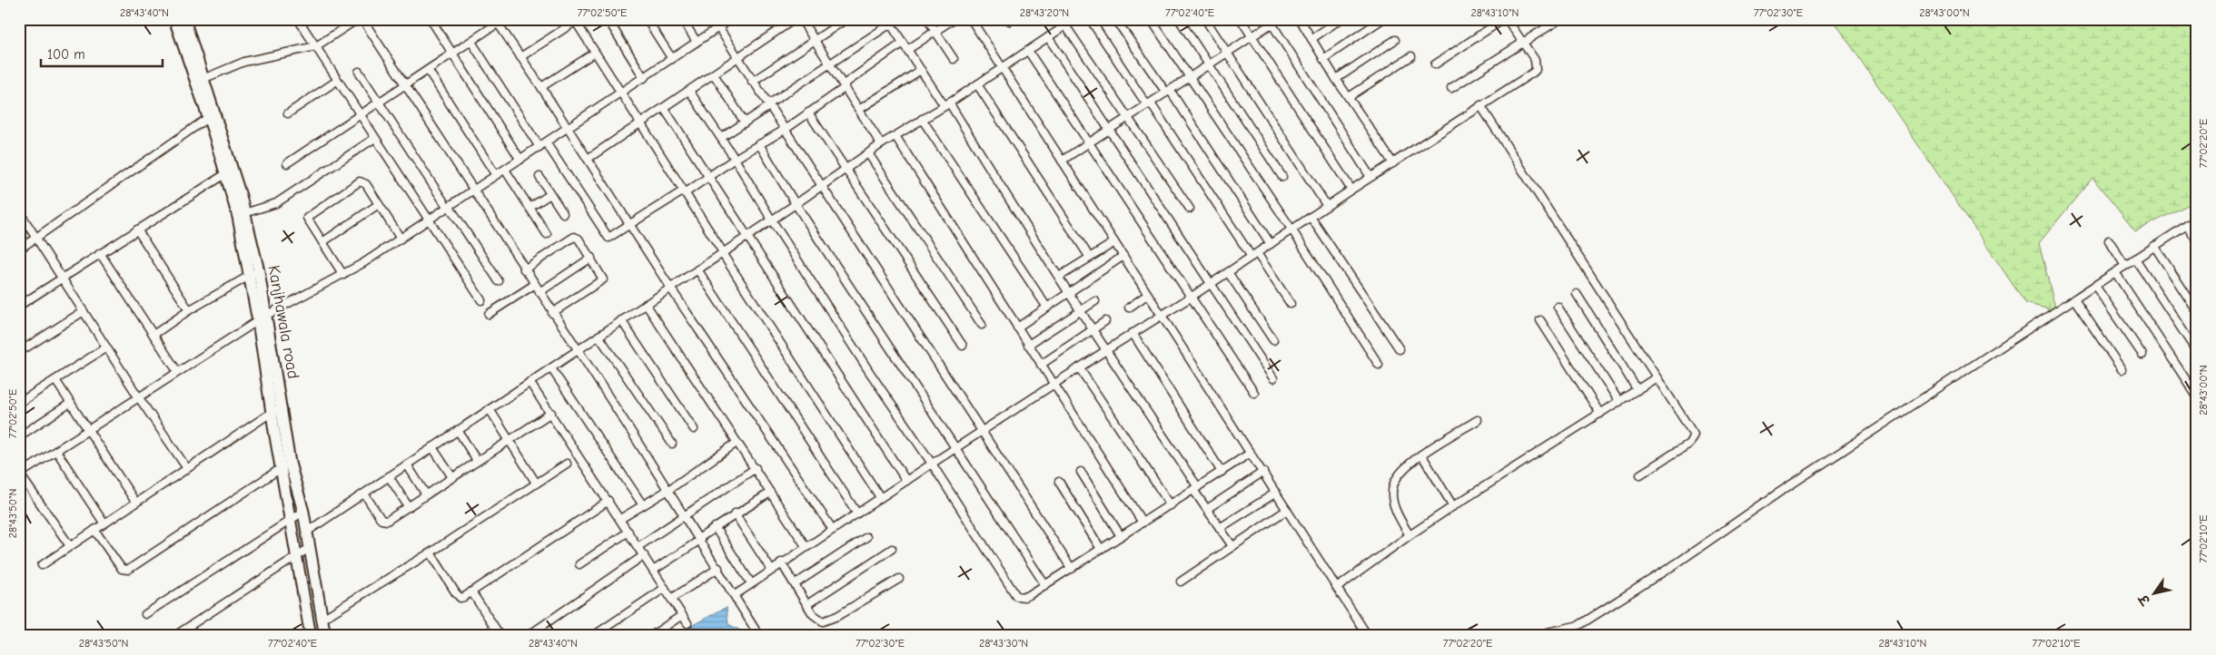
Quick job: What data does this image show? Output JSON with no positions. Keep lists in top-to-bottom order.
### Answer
{
  "streets": {
    "main road": ["Kanjhawala road"]
  },
  "scale_bar": "100 m",
  "north": "bottom left",
  "coordinates": [
    "28°43'40\"N",
    "77°02'50\"E",
    "28°43'20\"N",
    "77°02'40\"E",
    "28°43'10\"N",
    "77°02'30\"E",
    "28°43'00\"N",
    "77°02'20\"E",
    "28°43'50\"N",
    "77°02'10\"E",
    "28°43'30\"N"
  ]
}
